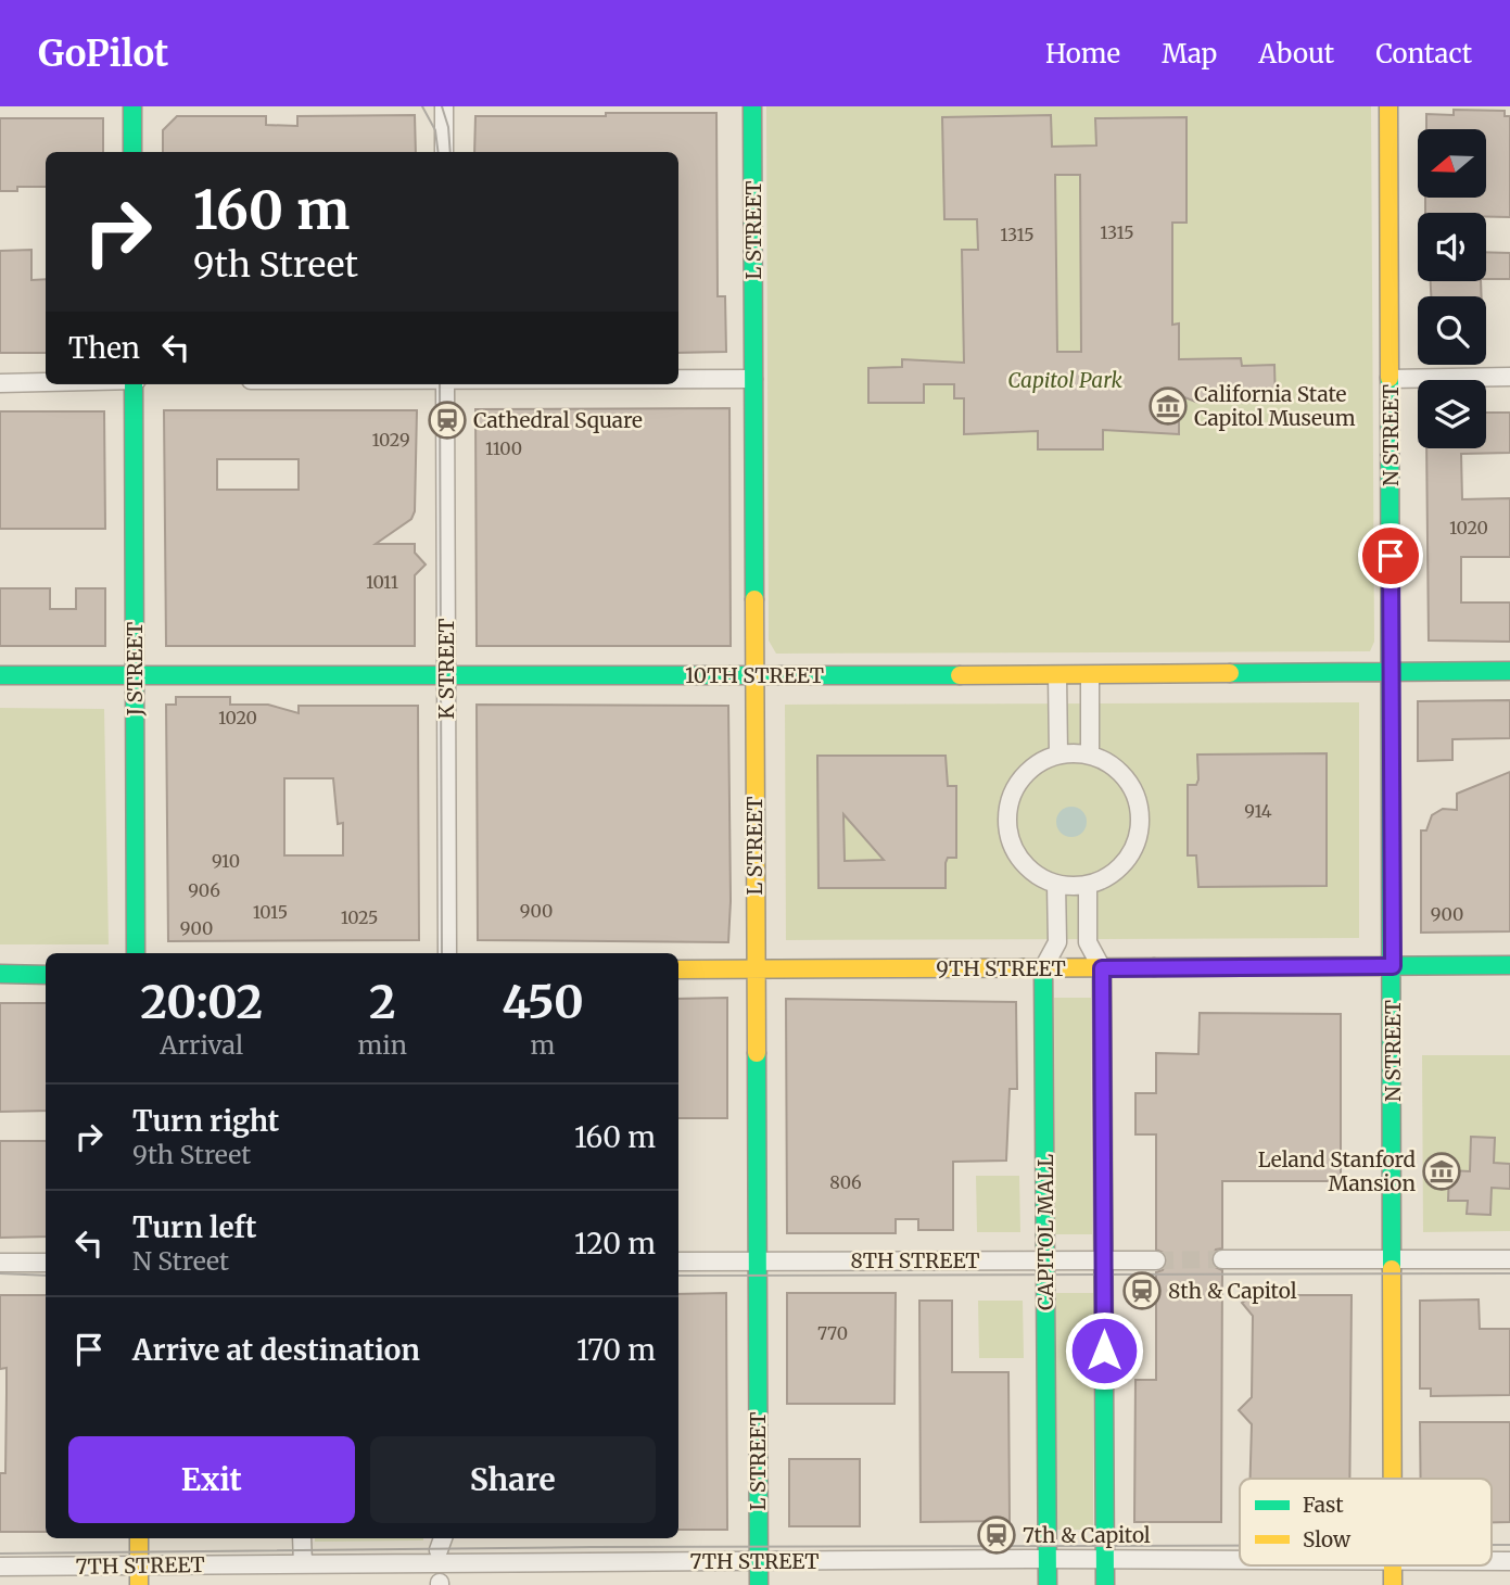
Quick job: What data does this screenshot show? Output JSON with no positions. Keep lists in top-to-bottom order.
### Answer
{
  "streets": {
    "main road": [
      "L STREET",
      "N STREET",
      "J STREET",
      "10TH STREET",
      "9TH STREET",
      "CAPITOL MALL"
    ],
    "street": ["K STREET", "8TH STREET", "7TH STREET"]
  },
  "crossings": [
    ["L STREET", "10TH STREET"],
    ["L STREET", "9TH STREET"],
    ["L STREET", "8TH STREET"],
    ["L STREET", "7TH STREET"],
    ["N STREET", "10TH STREET"],
    ["N STREET", "9TH STREET"],
    ["J STREET", "10TH STREET"],
    ["K STREET", "10TH STREET"],
    ["9TH STREET", "CAPITOL MALL"],
    ["CAPITOL MALL", "8TH STREET"],
    ["CAPITOL MALL", "7TH STREET"]
  ],
  "parks": ["Capitol Park"],
  "places": {
    "museum": ["California State Capitol Museum", "Leland Stanford Mansion"],
    "station": ["Cathedral Square", "8th & Capitol", "7th & Capitol"]
  },
  "house_numbers": [
    "1315",
    "1315",
    "1029",
    "1100",
    "1020",
    "1011",
    "1020",
    "914",
    "910",
    "906",
    "900",
    "1015",
    "900",
    "1025",
    "900",
    "806",
    "770"
  ],
  "legend": ["Fast", "Slow"],
  "north": "left",
  "page": {
    "header": "GoPilot",
    "nav": [
      "Home",
      "Map",
      "About",
      "Contact"
    ],
    "turn": ["160 m", "9th Street"],
    "then": "Then",
    "eta": [
      "20:02",
      "Arrival",
      "2",
      "min",
      "450",
      "m"
    ],
    "list": [
      {
        "name": "Turn right",
        "note": "9th Street",
        "value": "160 m"
      },
      {
        "name": "Turn left",
        "note": "N Street",
        "value": "120 m"
      },
      {
        "name": "Arrive at destination",
        "value": "170 m"
      }
    ],
    "buttons": ["Exit", "Share"]
  }
}
